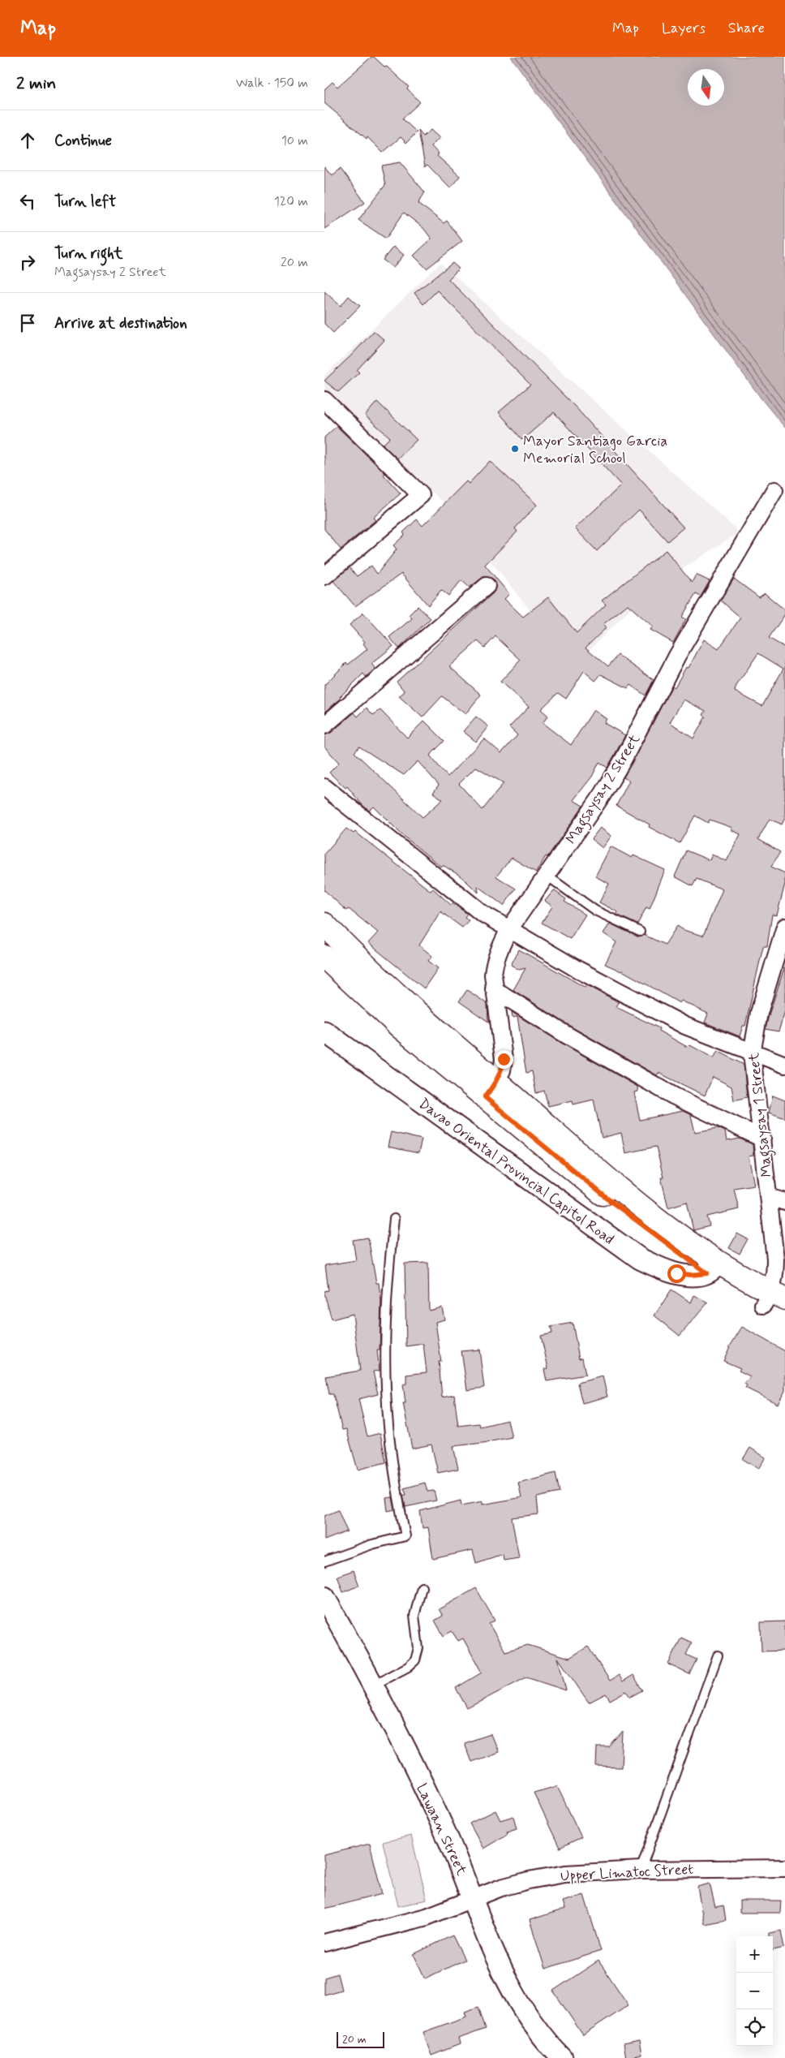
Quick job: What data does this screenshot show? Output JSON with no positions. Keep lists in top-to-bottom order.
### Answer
{
  "streets": {
    "street": [
      "Magsaysay 2 Street",
      "Magsaysay 1 Street",
      "Davao Oriental Provincial Capitol Road",
      "Lawaan Street",
      "Upper Limatoc Street"
    ]
  },
  "crossings": [
    ["Lawaan Street", "Upper Limatoc Street"]
  ],
  "places": ["Mayor Santiago Garcia Memorial School"],
  "scale_bar": "20 m",
  "north": "bottom",
  "page": {
    "header": "Map",
    "nav": ["Map", "Layers", "Share"],
    "heading": ["2 min", "Walk · 150 m"],
    "list": [
      ["Continue", "10 m"],
      ["Turn left", "120 m"],
      ["Turn right", "Magsaysay 2 Street", "20 m"],
      "Arrive at destination"
    ],
    "map_buttons": ["+", "−"],
    "scale": "20 m"
  }
}
